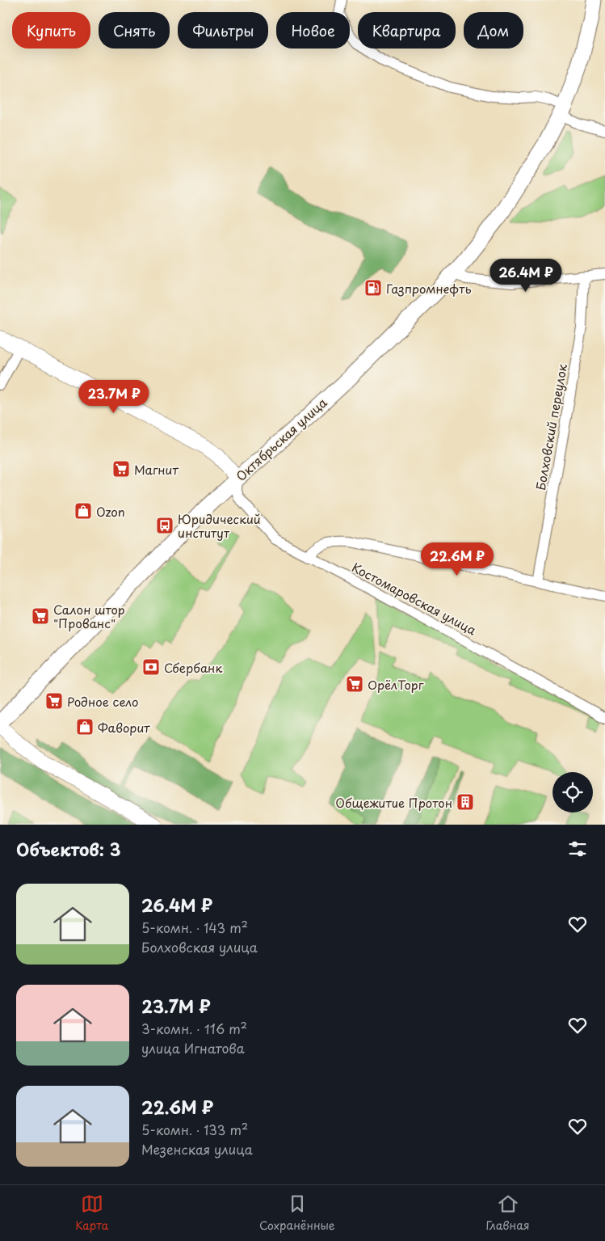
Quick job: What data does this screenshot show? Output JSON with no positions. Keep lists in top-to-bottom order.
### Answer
{
  "streets": {
    "main road": ["Октябрьская улица"],
    "street": ["Болховский переулок", "Костомаровская улица"]
  },
  "crossings": [
    ["Октябрьская улица", "Костомаровская улица"]
  ],
  "places": {
    "fuel station": ["Газпромнефть"],
    "supermarket": [
      "Магнит",
      "Салон штор \"Прованс\"",
      "ОрёлТорг",
      "Родное село"
    ],
    "shop": ["Ozon", "Фаворит"],
    "bus stop": ["Юридический институт"],
    "bank": ["Сбербанк"],
    "building": ["Общежитие Протон"]
  },
  "page": {
    "chip": [
      "Купить",
      "Снять",
      "Фильтры",
      "Новое",
      "Квартира",
      "Дом"
    ],
    "price": ["26.4M ₽", "23.7M ₽", "22.6M ₽"],
    "heading": "Объектов: 3",
    "list": [
      {
        "name": "26.4M ₽",
        "note": "5-комн. · 143 m² · Болховская улица"
      },
      {
        "name": "23.7M ₽",
        "note": "3-комн. · 116 m² · улица Игнатова"
      },
      {
        "name": "22.6M ₽",
        "note": "5-комн. · 133 m² · Мезенская улица"
      }
    ],
    "tabs": ["Карта", "Сохранённые", "Главная"]
  }
}
